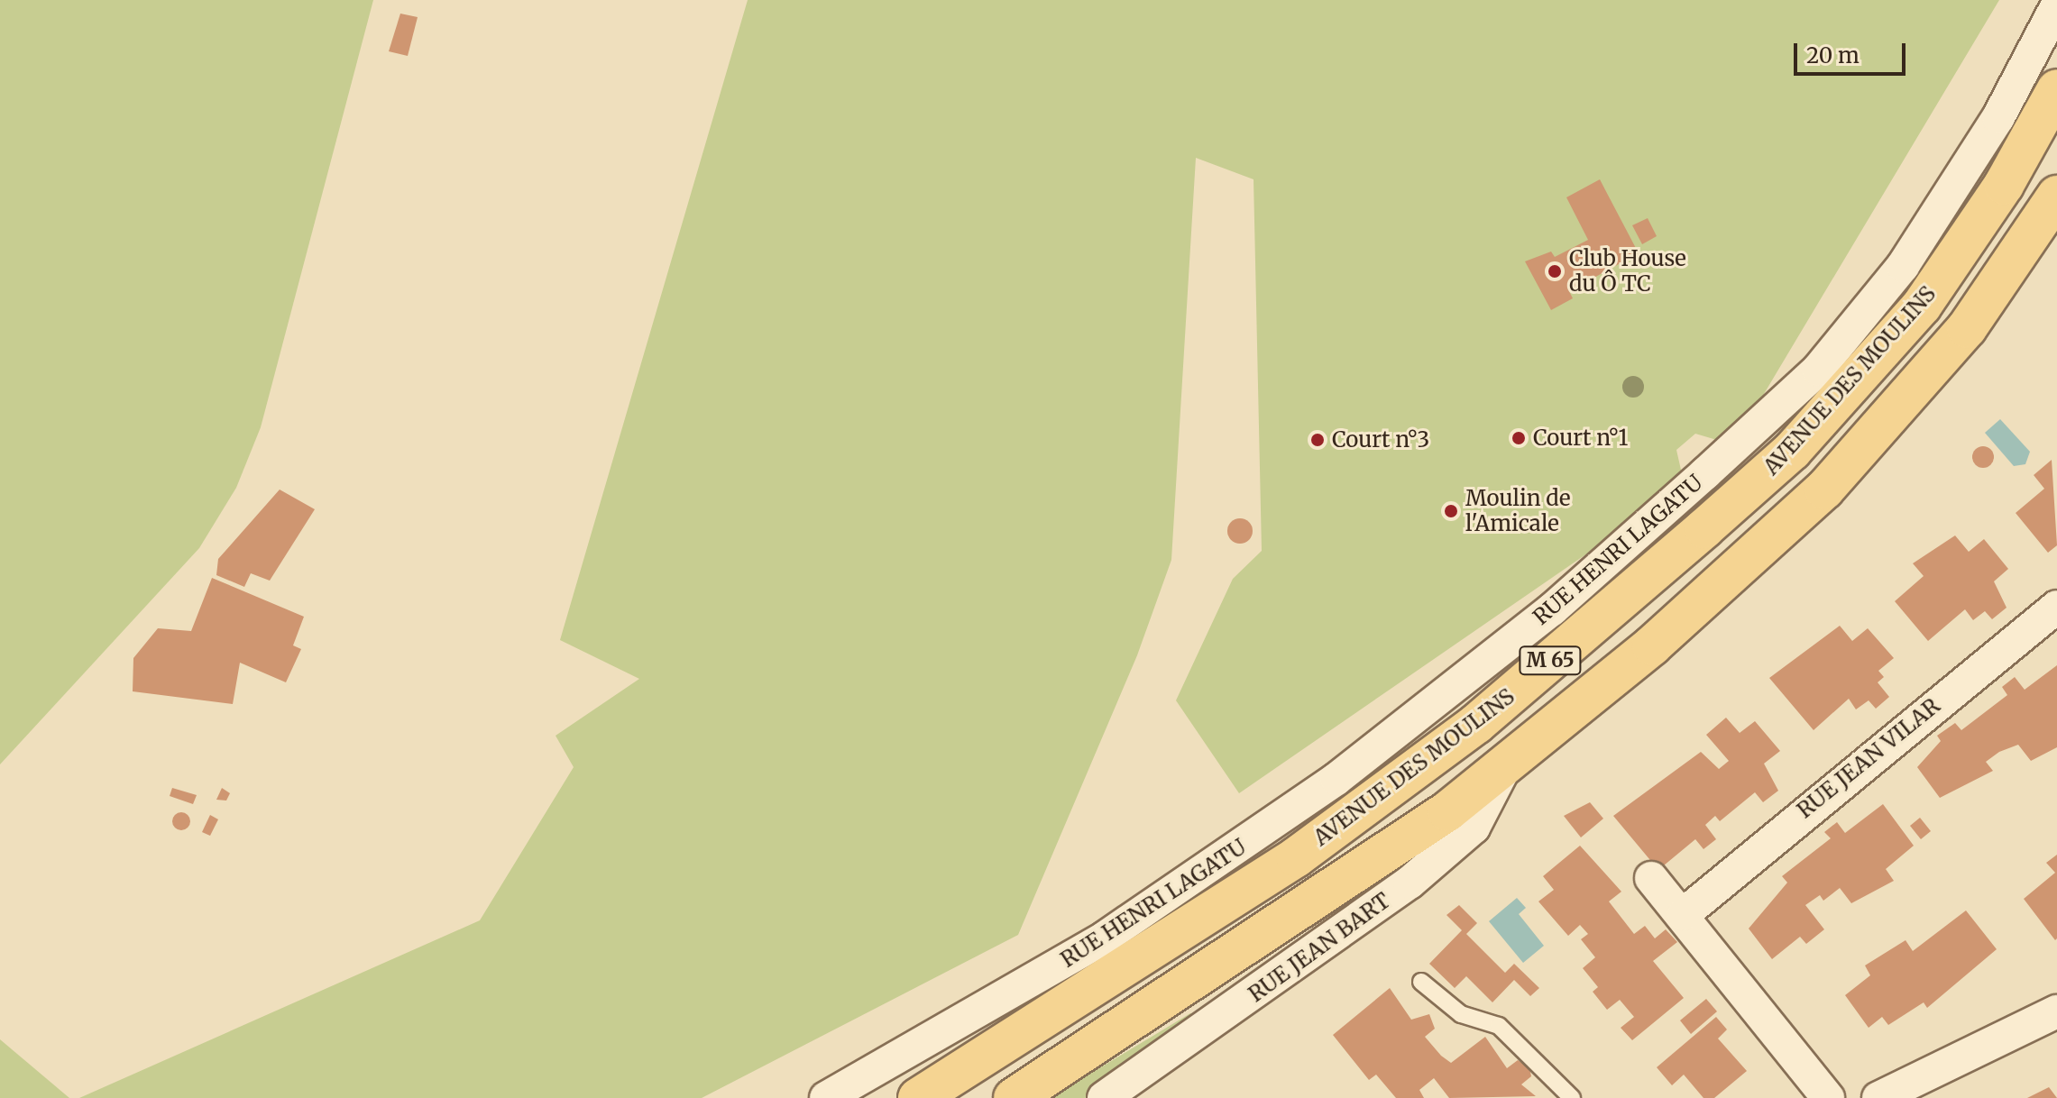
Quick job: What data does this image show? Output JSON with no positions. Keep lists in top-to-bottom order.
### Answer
{
  "streets": {
    "main road": ["AVENUE DES MOULINS", "M 65"],
    "street": ["RUE HENRI LAGATU", "RUE JEAN VILAR", "RUE JEAN BART"]
  },
  "crossings": [
    ["M 65", "RUE JEAN BART"]
  ],
  "places": [
    "Club House du Ô TC",
    "Court n°1",
    "Court n°3",
    "Moulin de l'Amicale"
  ],
  "scale_bar": "20 m"
}
